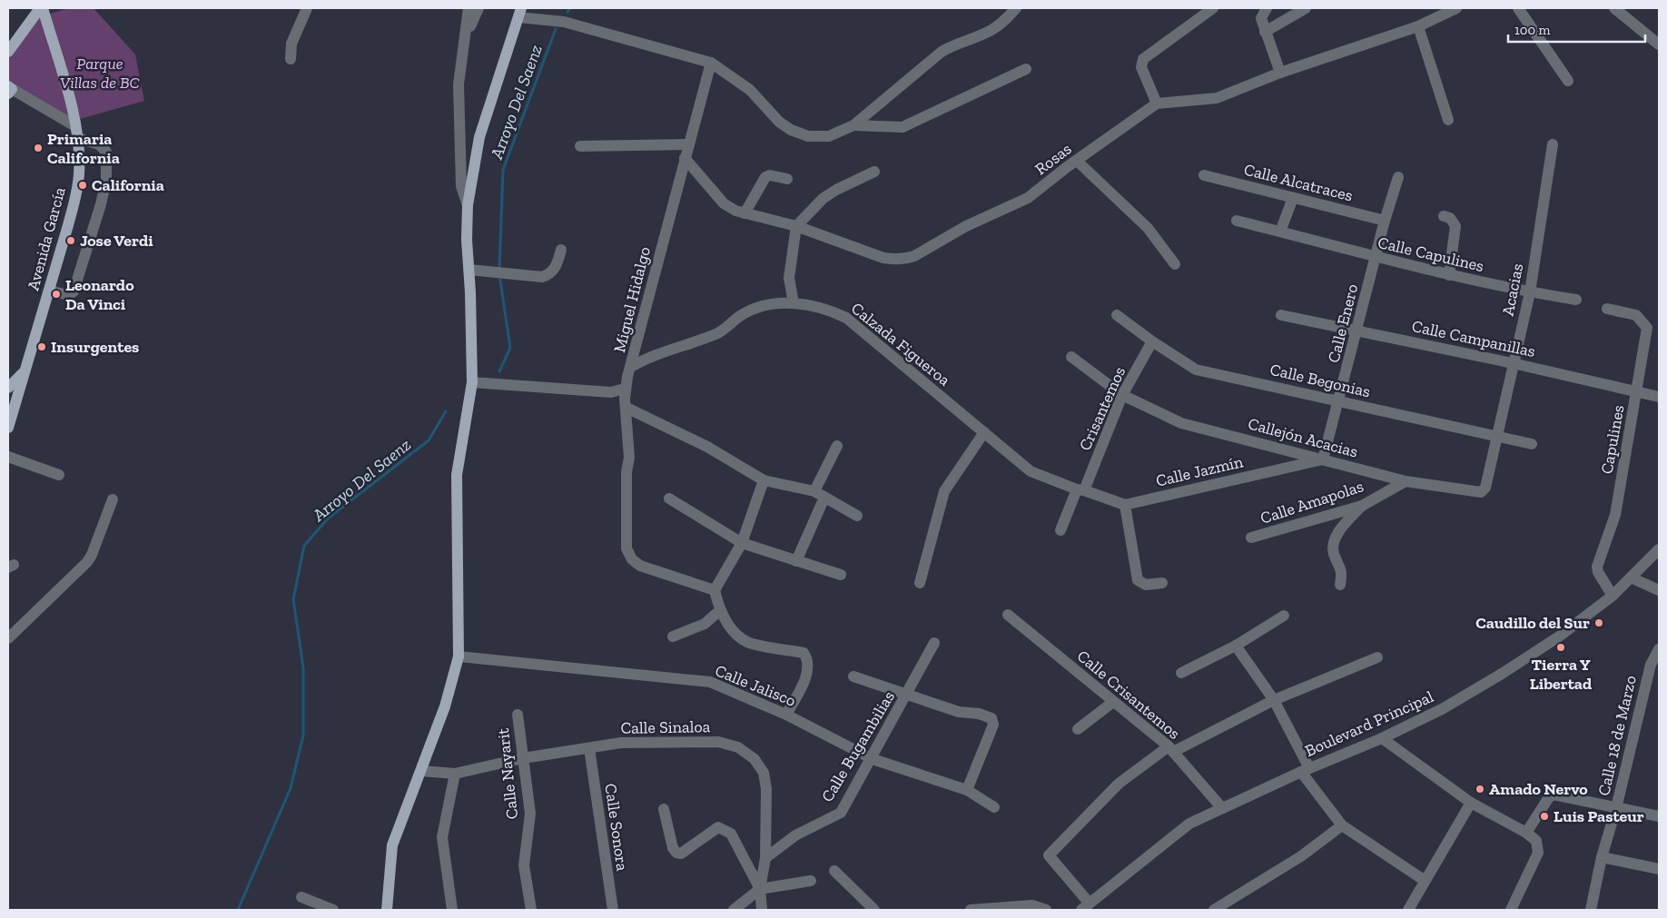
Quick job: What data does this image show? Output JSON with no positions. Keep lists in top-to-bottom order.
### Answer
{
  "streets": {
    "main road": ["Avenida García"],
    "street": [
      "Rosas",
      "Calle Alcatraces",
      "Calle Capulines",
      "Acacias",
      "Miguel Hidalgo",
      "Calle Enero",
      "Calle Campanillas",
      "Calzada Figueroa",
      "Calle Begonias",
      "Crisantemos",
      "Callejón Acacias",
      "Capulines",
      "Calle Jazmín",
      "Calle Amapolas",
      "Calle Jalisco",
      "Calle Crisantemos",
      "Boulevard Principal",
      "Calle Sinaloa",
      "Calle 18 de Marzo",
      "Calle Bugambilias",
      "Calle Nayarit",
      "Calle Sonora"
    ]
  },
  "crossings": [
    ["Rosas", "Miguel Hidalgo"],
    ["Calle Alcatraces", "Calle Enero"],
    ["Calle Capulines", "Acacias"],
    ["Calle Capulines", "Calle Enero"],
    ["Acacias", "Calle Campanillas"],
    ["Acacias", "Calle Begonias"],
    ["Acacias", "Callejón Acacias"],
    ["Miguel Hidalgo", "Calzada Figueroa"],
    ["Calle Enero", "Calle Campanillas"],
    ["Calle Enero", "Calle Begonias"],
    ["Calle Enero", "Callejón Acacias"],
    ["Calle Enero", "Calle Jazmín"],
    ["Calle Campanillas", "Capulines"],
    ["Calzada Figueroa", "Crisantemos"],
    ["Calle Begonias", "Crisantemos"],
    ["Crisantemos", "Callejón Acacias"],
    ["Callejón Acacias", "Calle Jazmín"],
    ["Callejón Acacias", "Calle Amapolas"],
    ["Capulines", "Boulevard Principal"],
    ["Calle Jalisco", "Calle Bugambilias"],
    ["Calle Crisantemos", "Boulevard Principal"],
    ["Calle Sinaloa", "Calle Bugambilias"],
    ["Calle Sinaloa", "Calle Nayarit"],
    ["Calle Sinaloa", "Calle Sonora"]
  ],
  "water": ["Arroyo Del Saenz"],
  "parks": ["Parque Villas de BC"],
  "places": [
    "Primaria California",
    "California",
    "Jose Verdi",
    "Leonardo Da Vinci",
    "Insurgentes",
    "Caudillo del Sur",
    "Tierra Y Libertad",
    "Amado Nervo",
    "Luis Pasteur"
  ],
  "scale_bar": "100 m"
}
